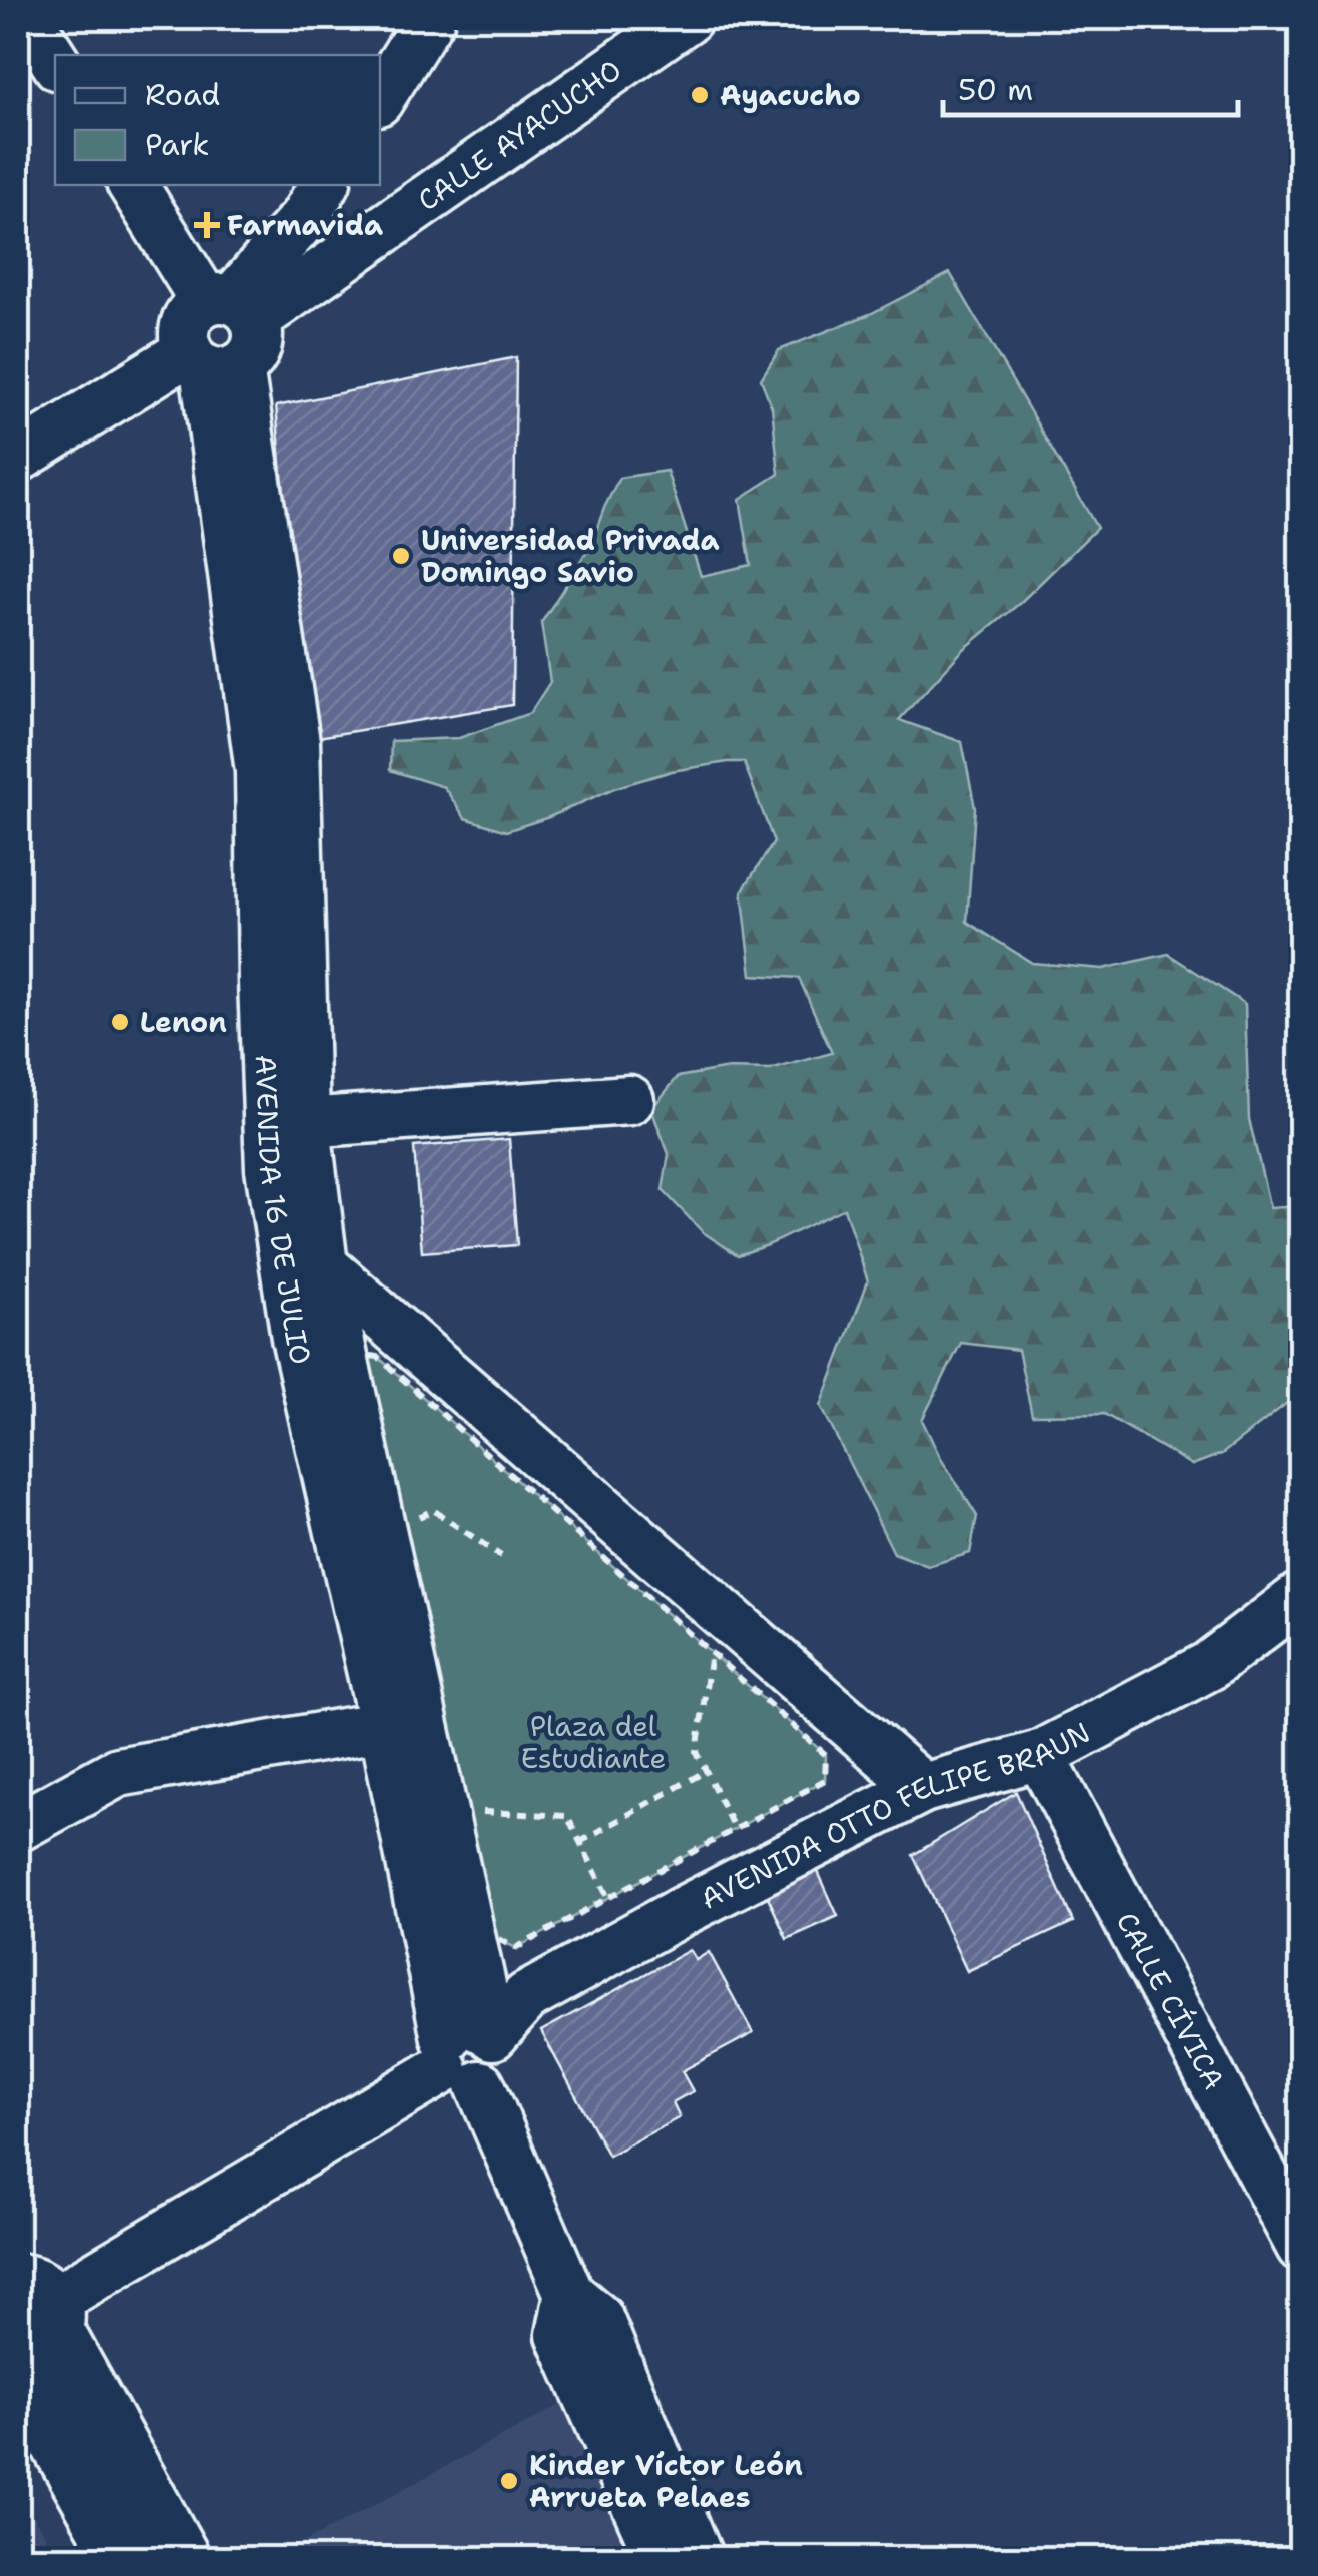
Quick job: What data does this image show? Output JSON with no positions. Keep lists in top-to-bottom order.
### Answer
{
  "streets": {
    "street": [
      "CALLE AYACUCHO",
      "AVENIDA 16 DE JULIO",
      "AVENIDA OTTO FELIPE BRAUN",
      "CALLE CÍVICA"
    ]
  },
  "crossings": [
    ["AVENIDA 16 DE JULIO", "AVENIDA OTTO FELIPE BRAUN"],
    ["AVENIDA OTTO FELIPE BRAUN", "CALLE CÍVICA"]
  ],
  "parks": ["Plaza del Estudiante"],
  "places": {
    "other": [
      "Ayacucho",
      "Universidad Privada Domingo Savio",
      "Lenon",
      "Kinder Víctor León Arrueta Pelaes"
    ],
    "health": ["Farmavida"]
  },
  "legend": ["Road", "Park"],
  "scale_bar": "50 m"
}
